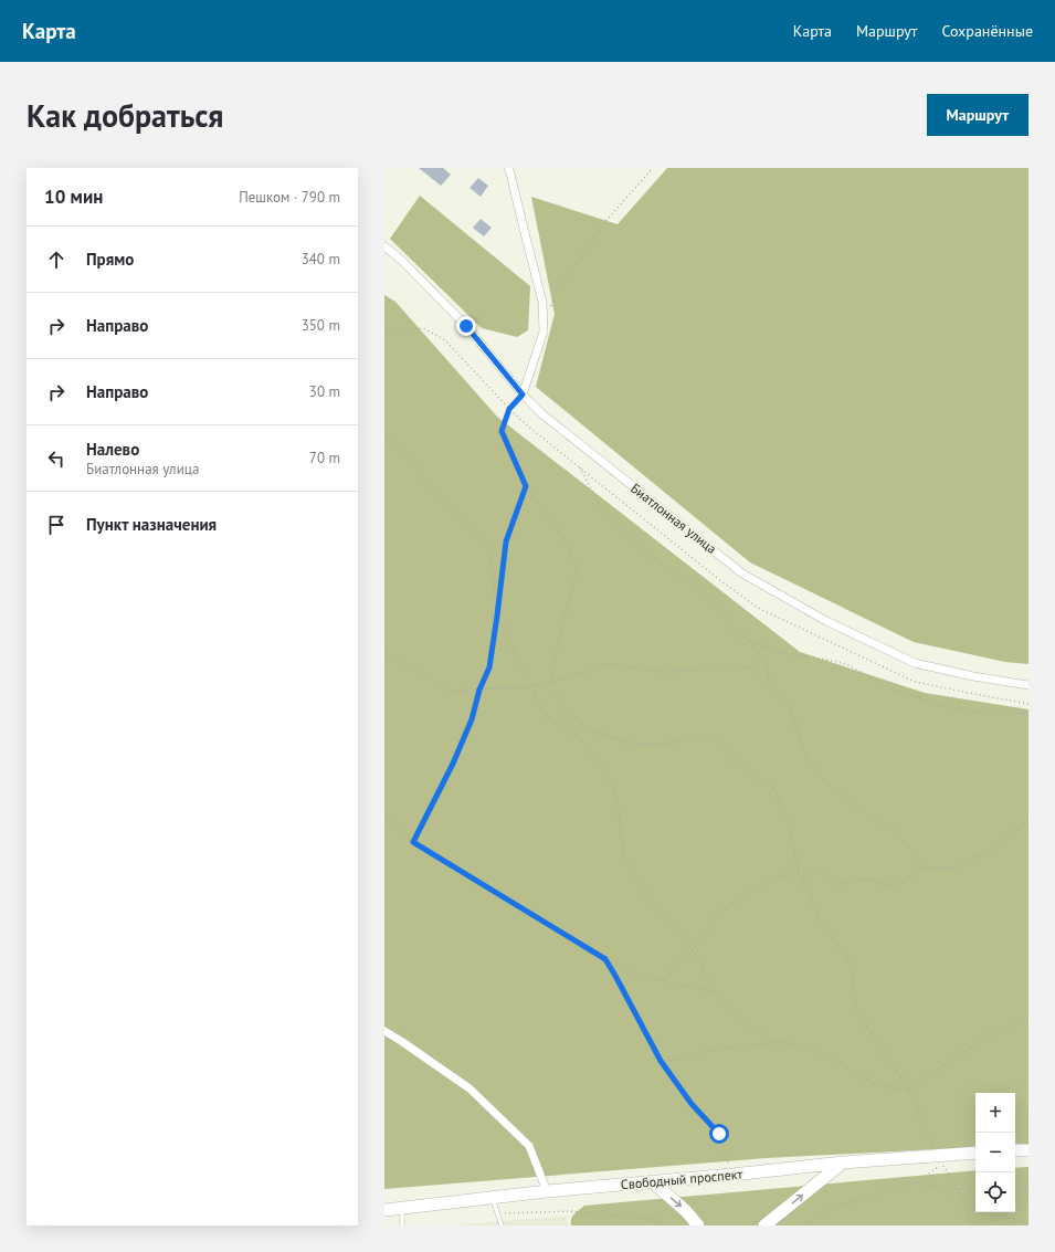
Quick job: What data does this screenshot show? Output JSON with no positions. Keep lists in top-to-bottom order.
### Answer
{
  "streets": {
    "main road": ["Свободный проспект"],
    "street": ["Биатлонная улица"]
  },
  "page": {
    "header": "Карта",
    "nav": ["Карта", "Маршрут", "Сохранённые"],
    "buttons": "Маршрут",
    "title": "Как добраться",
    "heading": ["10 мин", "Пешком · 790 m"],
    "list": [
      ["Прямо", "340 m"],
      ["Направо", "350 m"],
      ["Направо", "30 m"],
      ["Налево", "Биатлонная улица", "70 m"],
      "Пункт назначения"
    ],
    "map_buttons": ["+", "−"]
  }
}
